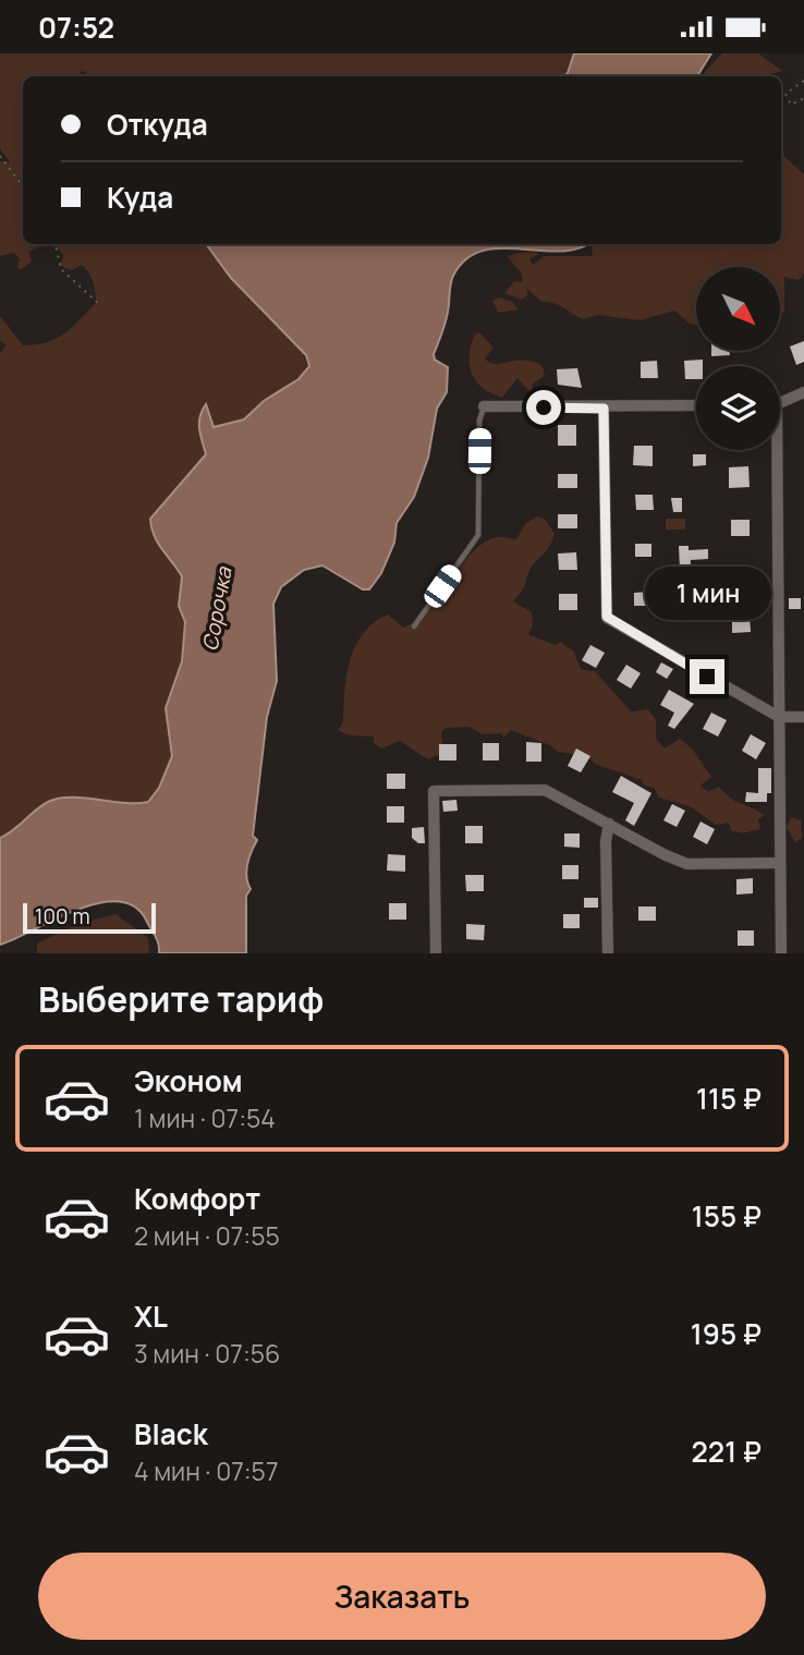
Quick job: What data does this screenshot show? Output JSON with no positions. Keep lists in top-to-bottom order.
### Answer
{
  "water": ["Сорочка"],
  "scale_bar": "100 m",
  "north": "bottom right",
  "page": {
    "status": "07:52",
    "banner": ["Откуда", "Куда"],
    "bubble": "1 мин",
    "scale": "100 m",
    "heading": "Выберите тариф",
    "list": [
      {
        "name": "Эконом",
        "note": "1 мин · 07:54",
        "value": "115 ₽"
      },
      {
        "name": "Комфорт",
        "note": "2 мин · 07:55",
        "value": "155 ₽"
      },
      {
        "name": "XL",
        "note": "3 мин · 07:56",
        "value": "195 ₽"
      },
      {
        "name": "Black",
        "note": "4 мин · 07:57",
        "value": "221 ₽"
      }
    ],
    "buttons": "Заказать"
  }
}
